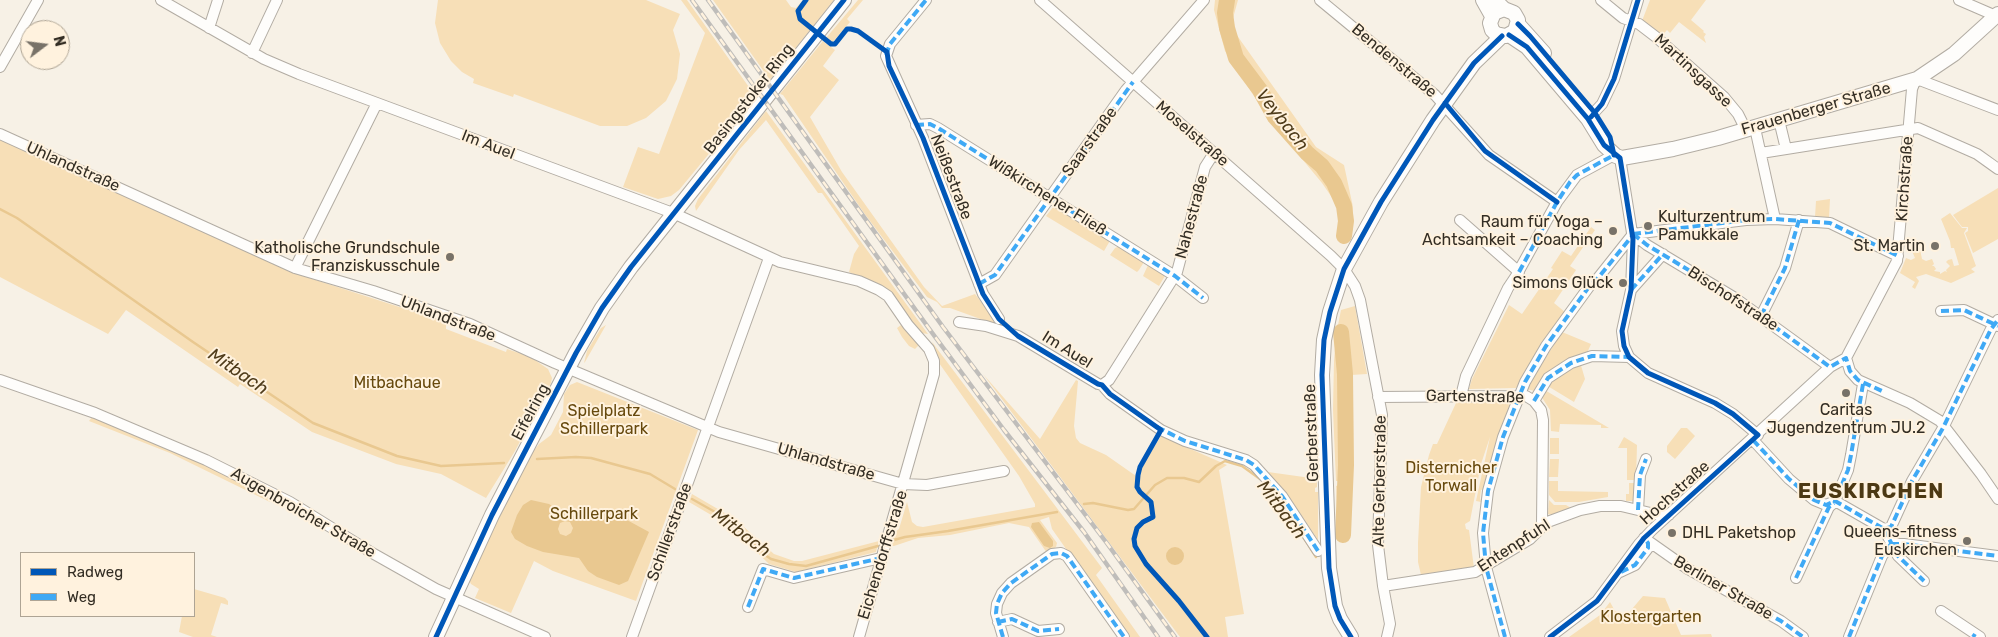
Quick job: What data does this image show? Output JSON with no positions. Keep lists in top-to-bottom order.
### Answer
{
  "streets": {
    "street": [
      "Bendenstraße",
      "Martinsgasse",
      "Basingstoker Ring",
      "Frauenberger Straße",
      "Moselstraße",
      "Saarstraße",
      "Im Auel",
      "Uhlandstraße",
      "Neißestraße",
      "Kirchstraße",
      "Wißkirchener Fließ",
      "Nahestraße",
      "Bischofstraße",
      "Gartenstraße",
      "Eifelring",
      "Gerberstraße",
      "Alte Gerberstraße",
      "Hochstraße",
      "Augenbroicher Straße",
      "Schillerstraße",
      "Entenpfuhl",
      "Eichendorffstraße",
      "Berliner Straße"
    ]
  },
  "crossings": [
    ["Bendenstraße", "Gerberstraße"],
    ["Martinsgasse", "Frauenberger Straße"],
    ["Basingstoker Ring", "Im Auel"],
    ["Basingstoker Ring", "Eifelring"],
    ["Frauenberger Straße", "Kirchstraße"],
    ["Moselstraße", "Saarstraße"],
    ["Moselstraße", "Nahestraße"],
    ["Moselstraße", "Gerberstraße"],
    ["Moselstraße", "Alte Gerberstraße"],
    ["Saarstraße", "Neißestraße"],
    ["Saarstraße", "Wißkirchener Fließ"],
    ["Im Auel", "Uhlandstraße"],
    ["Im Auel", "Wißkirchener Fließ"],
    ["Im Auel", "Nahestraße"],
    ["Im Auel", "Eifelring"],
    ["Im Auel", "Eichendorffstraße"],
    ["Uhlandstraße", "Eifelring"],
    ["Uhlandstraße", "Schillerstraße"],
    ["Uhlandstraße", "Eichendorffstraße"],
    ["Neißestraße", "Wißkirchener Fließ"],
    ["Kirchstraße", "Hochstraße"],
    ["Wißkirchener Fließ", "Nahestraße"],
    ["Bischofstraße", "Hochstraße"],
    ["Gartenstraße", "Alte Gerberstraße"],
    ["Gartenstraße", "Entenpfuhl"],
    ["Eifelring", "Augenbroicher Straße"],
    ["Gerberstraße", "Alte Gerberstraße"],
    ["Alte Gerberstraße", "Entenpfuhl"],
    ["Hochstraße", "Entenpfuhl"],
    ["Hochstraße", "Berliner Straße"]
  ],
  "districts": ["EUSKIRCHEN"],
  "water": ["Veybach", "Mitbach"],
  "parks": [
    "Mitbachaue",
    "Spielplatz Schillerpark",
    "Disternicher Torwall",
    "Schillerpark",
    "Klostergarten"
  ],
  "places": [
    "Kulturzentrum Pamukkale",
    "Raum für Yoga – Achtsamkeit – Coaching",
    "St. Martin",
    "Katholische Grundschule Franziskusschule",
    "Simons Glück",
    "Caritas Jugendzentrum JU.2",
    "DHL Paketshop",
    "Queens-fitness Euskirchen"
  ],
  "legend": ["Radweg", "Weg"],
  "north": "right"
}
